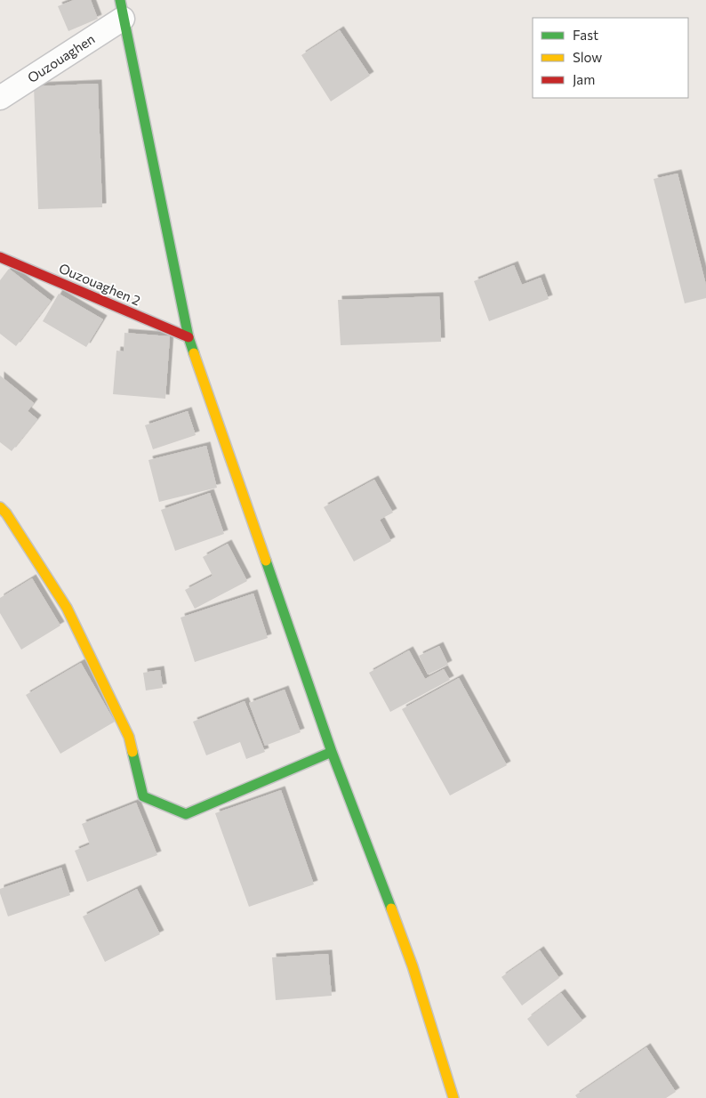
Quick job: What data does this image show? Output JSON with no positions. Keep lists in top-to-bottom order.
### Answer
{
  "streets": {
    "main road": ["Ouzouaghen 2"],
    "street": ["Ouzouaghen"]
  },
  "legend": ["Fast", "Slow", "Jam"]
}
